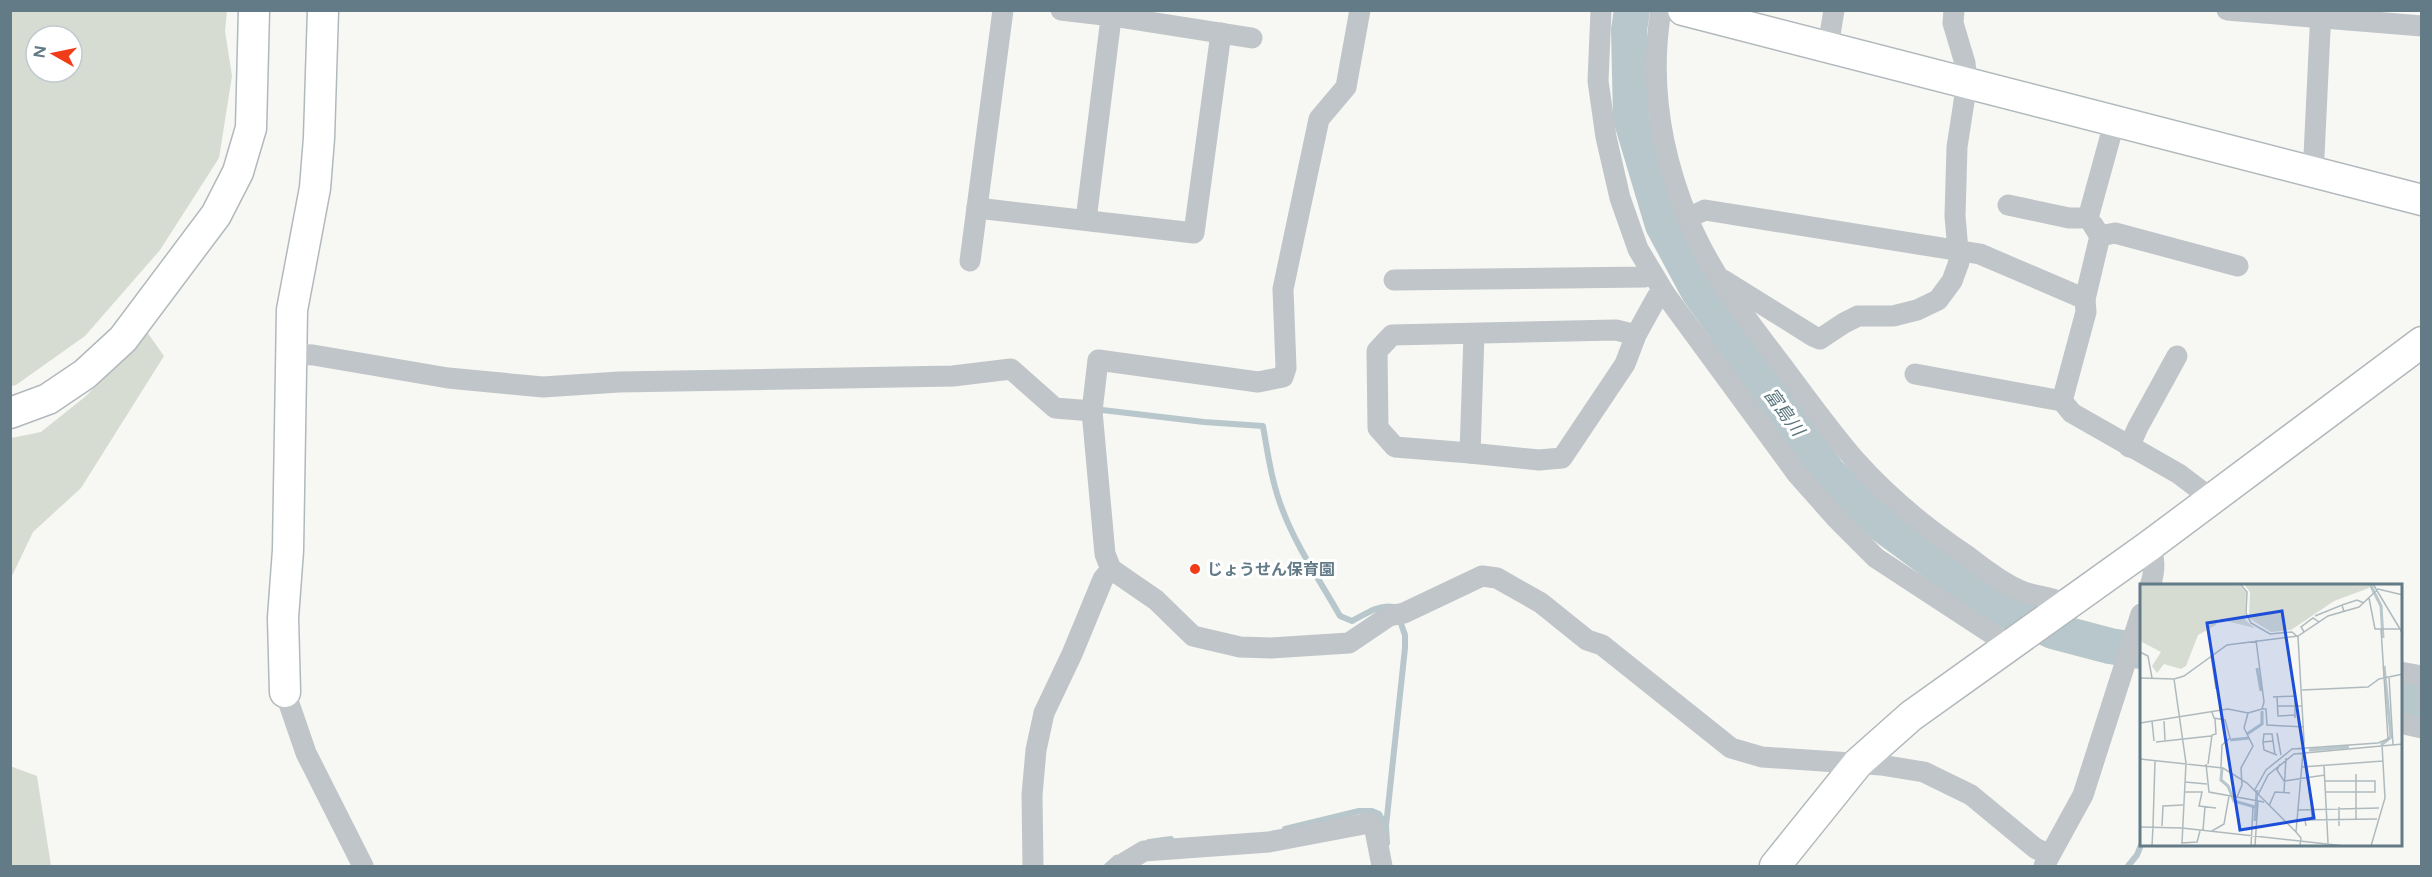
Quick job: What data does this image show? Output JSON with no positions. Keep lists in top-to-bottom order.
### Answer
{
  "water": ["富島川"],
  "places": ["じょうせん保育園"],
  "north": "left"
}
